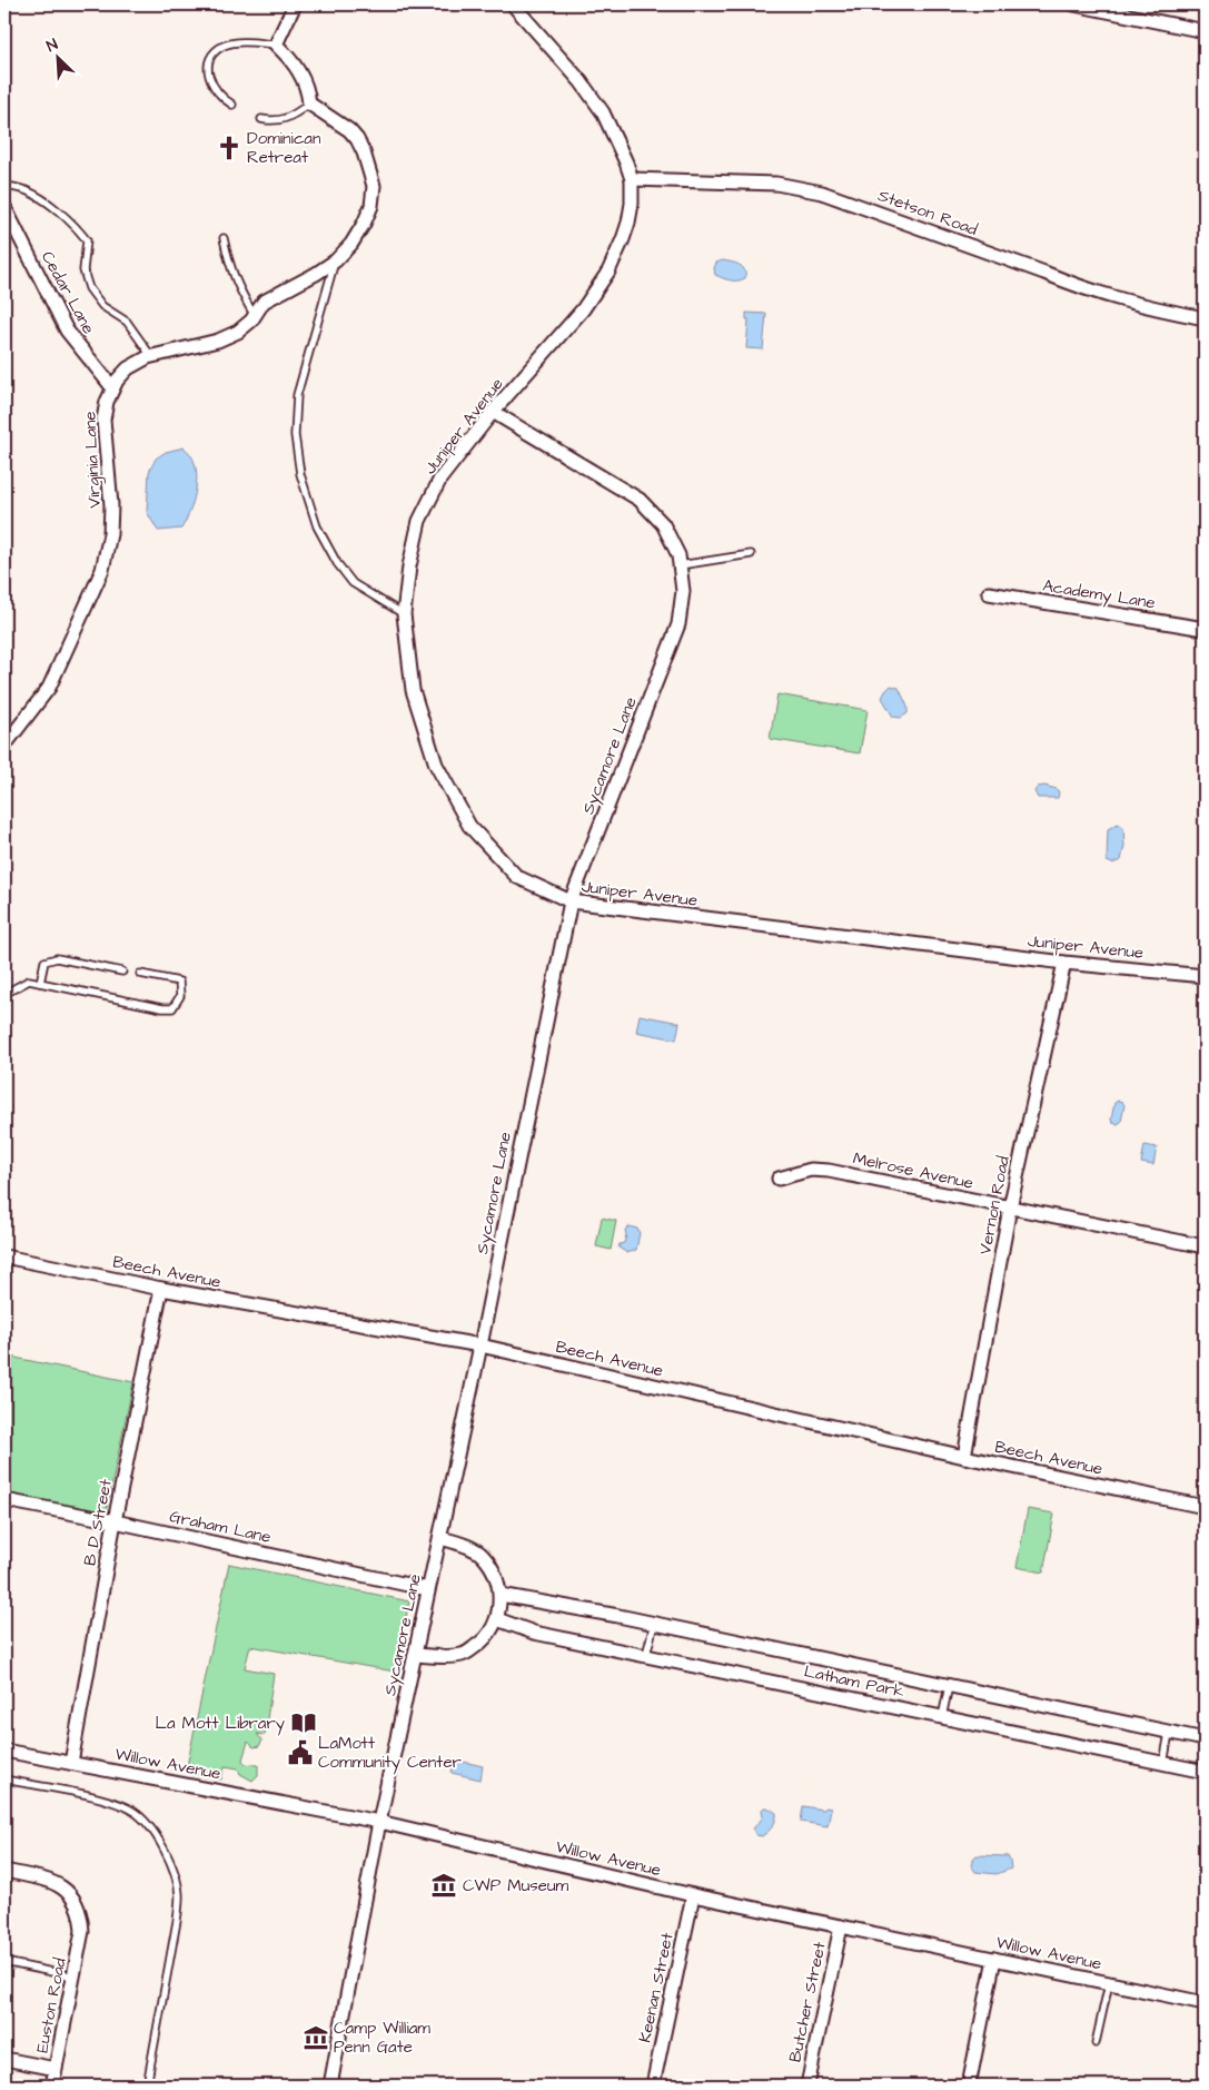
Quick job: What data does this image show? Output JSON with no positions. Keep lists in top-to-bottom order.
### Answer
{
  "streets": {
    "street": [
      "Stetson Road",
      "Cedar Lane",
      "Juniper Avenue",
      "Virginia Lane",
      "Academy Lane",
      "Sycamore Lane",
      "Melrose Avenue",
      "Vernon Road",
      "Beech Avenue",
      "B D Street",
      "Graham Lane",
      "Latham Park",
      "Willow Avenue",
      "Keenan Street",
      "Butcher Street",
      "Euston Road"
    ]
  },
  "crossings": [
    ["Stetson Road", "Juniper Avenue"],
    ["Cedar Lane", "Virginia Lane"],
    ["Juniper Avenue", "Sycamore Lane"],
    ["Juniper Avenue", "Vernon Road"],
    ["Sycamore Lane", "Beech Avenue"],
    ["Sycamore Lane", "Graham Lane"],
    ["Sycamore Lane", "Willow Avenue"],
    ["Melrose Avenue", "Vernon Road"],
    ["Vernon Road", "Beech Avenue"],
    ["Beech Avenue", "B D Street"],
    ["B D Street", "Graham Lane"],
    ["B D Street", "Willow Avenue"],
    ["Willow Avenue", "Keenan Street"],
    ["Willow Avenue", "Butcher Street"]
  ],
  "places": {
    "church": ["Dominican Retreat"],
    "library": ["La Mott Library"],
    "public building": ["LaMott Community Center"],
    "museum": ["CWP Museum", "Camp William Penn Gate"]
  },
  "north": "top left"
}
